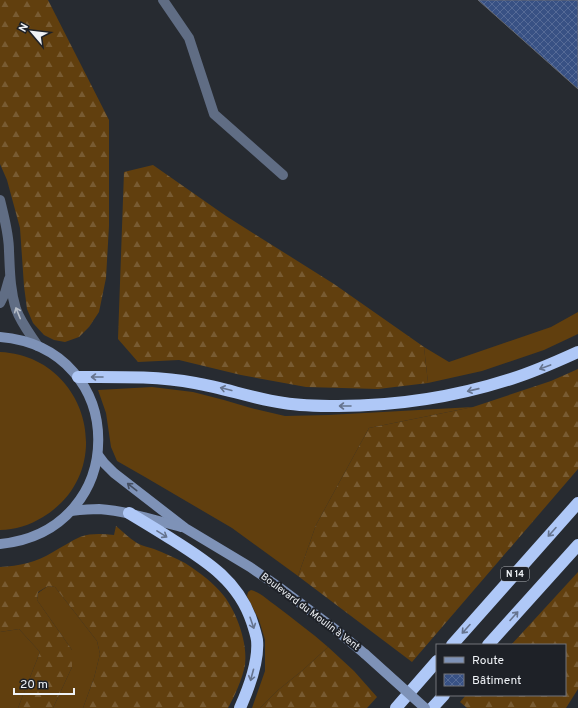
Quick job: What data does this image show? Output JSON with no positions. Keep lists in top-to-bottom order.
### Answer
{
  "streets": {
    "highway": ["N 14"],
    "main road": ["Boulevard du Moulin à Vent"]
  },
  "legend": ["Route", "Bâtiment"],
  "scale_bar": "20 m",
  "north": "top left"
}
